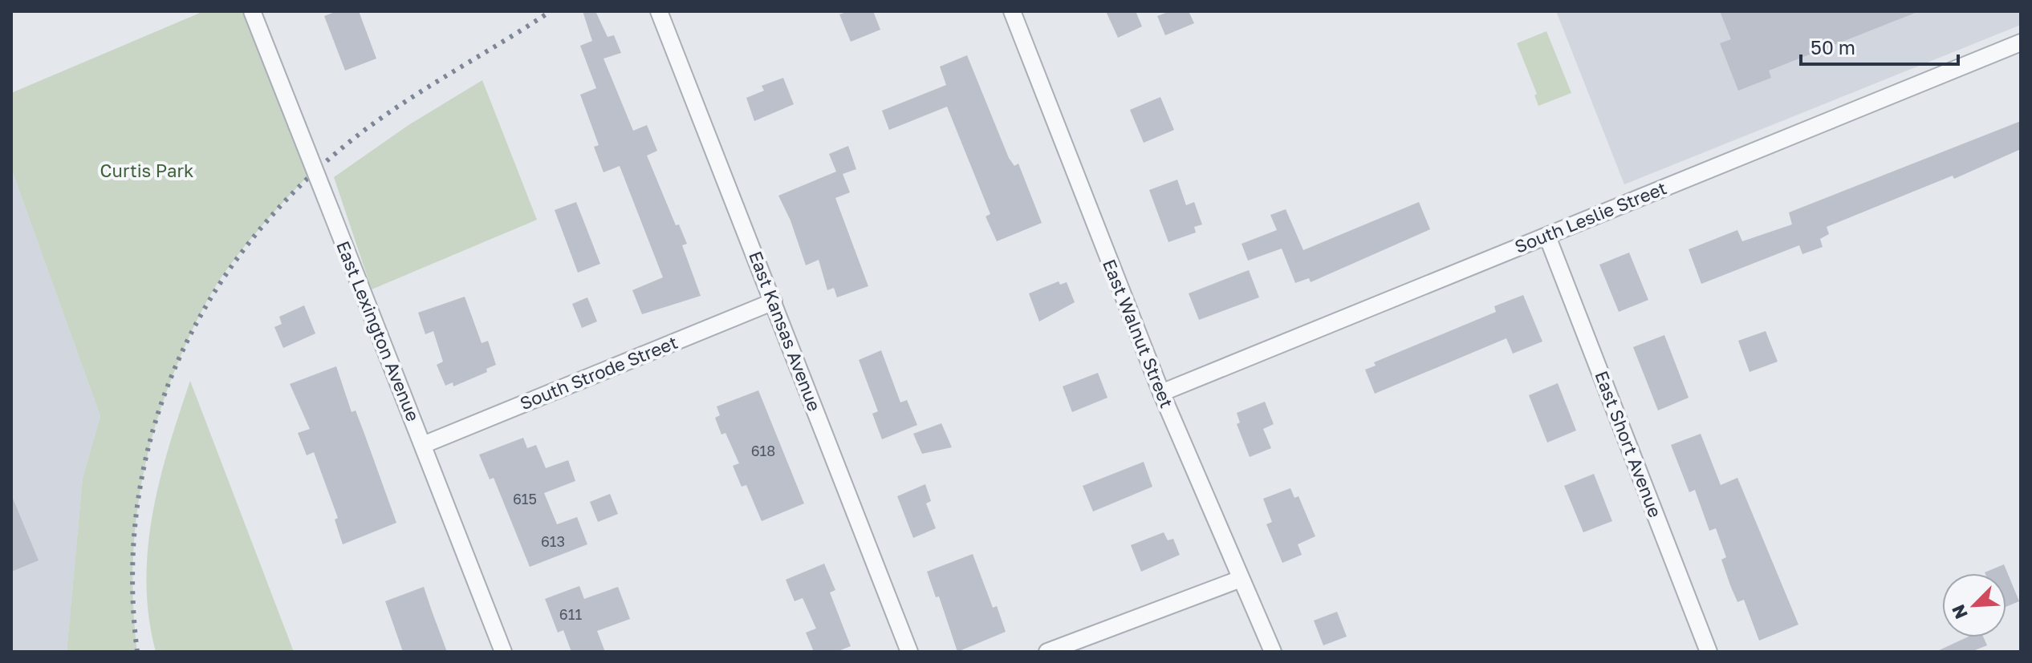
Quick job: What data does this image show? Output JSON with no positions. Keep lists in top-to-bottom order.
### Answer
{
  "streets": {
    "street": [
      "South Leslie Street",
      "East Lexington Avenue",
      "East Kansas Avenue",
      "East Walnut Street",
      "South Strode Street",
      "East Short Avenue"
    ]
  },
  "crossings": [
    ["South Leslie Street", "East Walnut Street"],
    ["South Leslie Street", "East Short Avenue"],
    ["East Lexington Avenue", "South Strode Street"],
    ["East Kansas Avenue", "South Strode Street"]
  ],
  "parks": ["Curtis Park"],
  "house_numbers": [
    "618",
    "615",
    "613",
    "611"
  ],
  "scale_bar": "50 m",
  "north": "bottom left"
}
